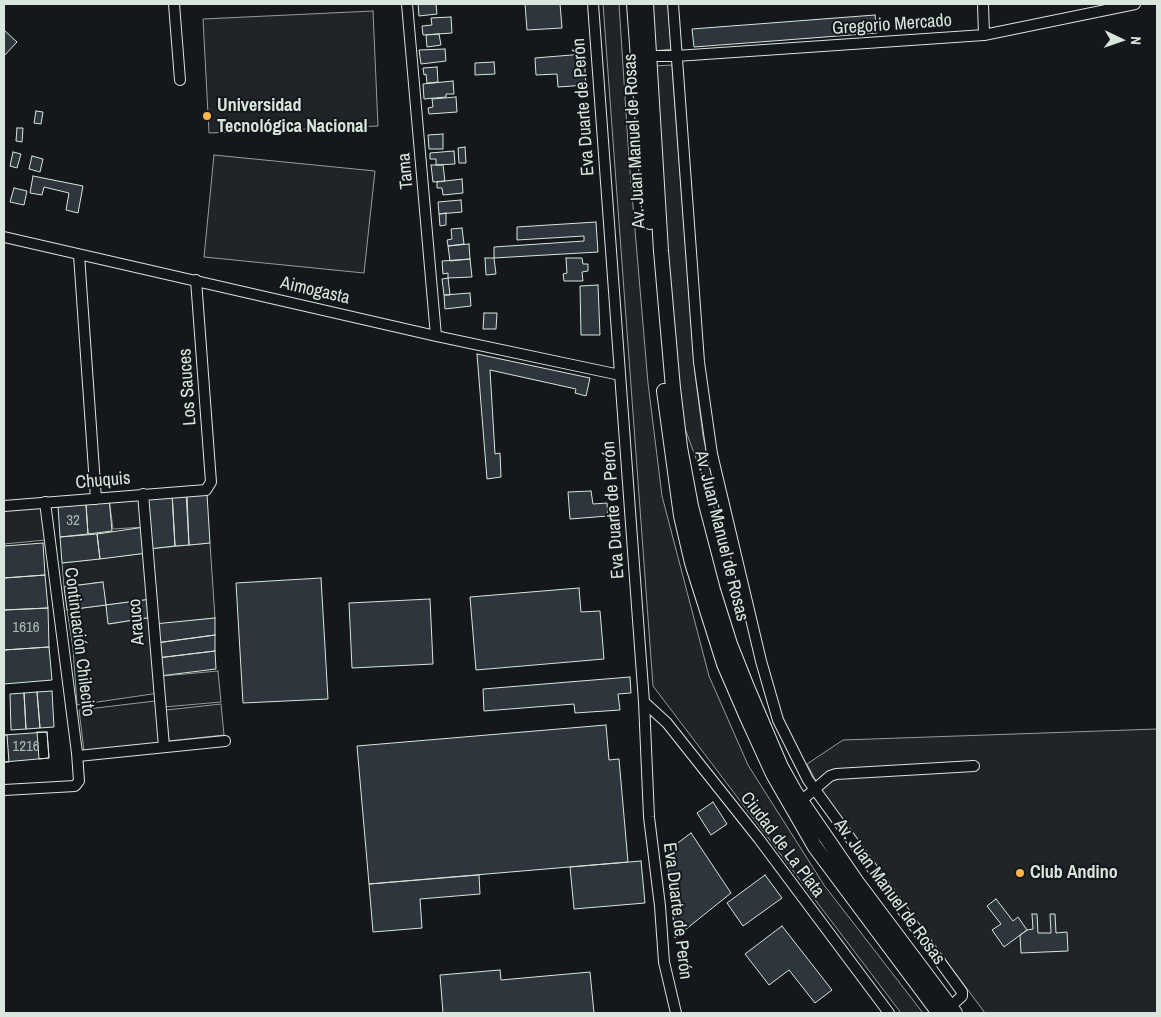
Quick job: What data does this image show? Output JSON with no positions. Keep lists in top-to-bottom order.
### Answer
{
  "streets": {
    "main road": ["Av. Juan Manuel de Rosas"],
    "street": [
      "Gregorio Mercado",
      "Eva Duarte de Perón",
      "Tama",
      "Aimogasta",
      "Los Sauces",
      "Chuquis",
      "Arauco",
      "Continuación Chilecito",
      "Ciudad de La Plata"
    ]
  },
  "crossings": [
    ["Gregorio Mercado", "Av. Juan Manuel de Rosas"],
    ["Eva Duarte de Perón", "Aimogasta"],
    ["Eva Duarte de Perón", "Ciudad de La Plata"],
    ["Tama", "Aimogasta"],
    ["Aimogasta", "Los Sauces"],
    ["Los Sauces", "Chuquis"],
    ["Chuquis", "Arauco"],
    ["Chuquis", "Continuación Chilecito"]
  ],
  "places": ["Universidad Tecnológica Nacional", "Club Andino"],
  "house_numbers": ["32", "1616", "1216"],
  "north": "right"
}
